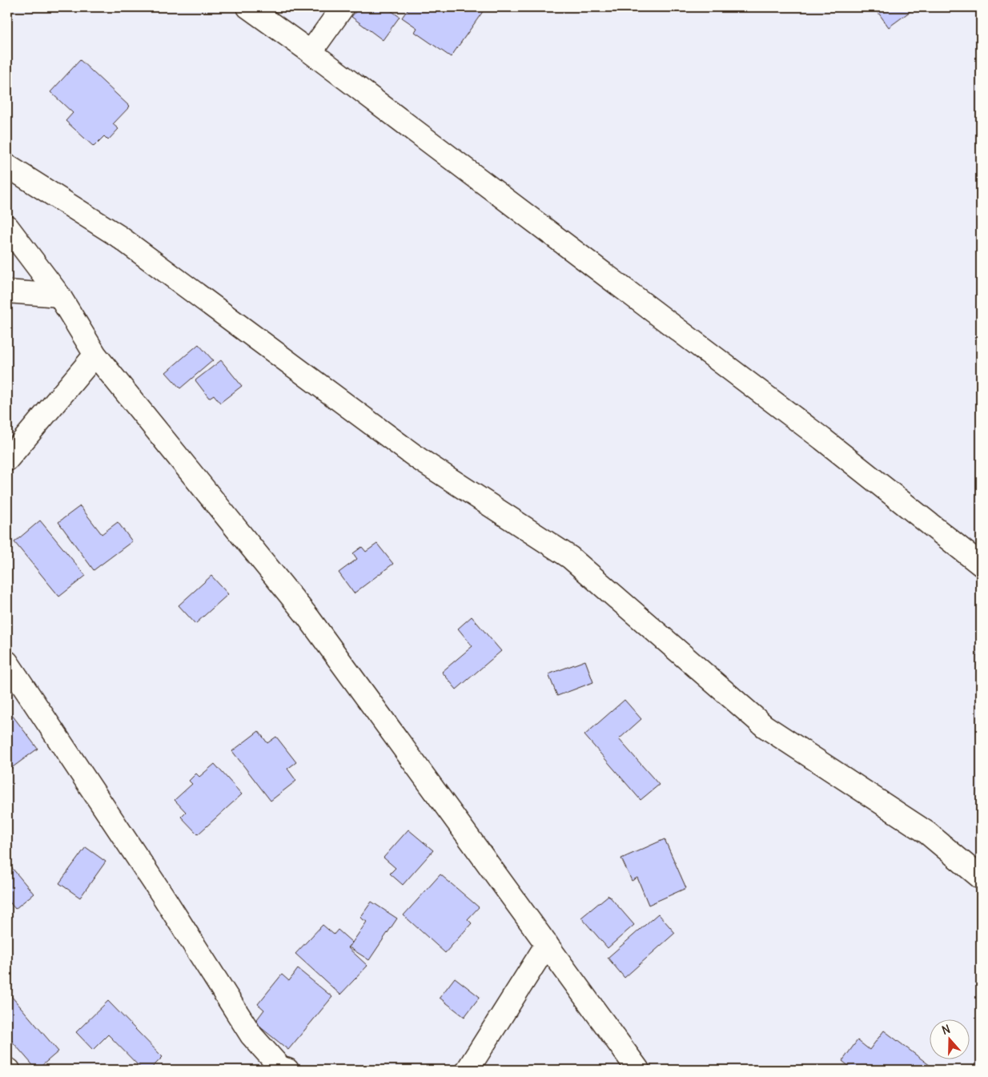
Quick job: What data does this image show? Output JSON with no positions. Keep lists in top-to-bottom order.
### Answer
{
  "north": "top"
}
